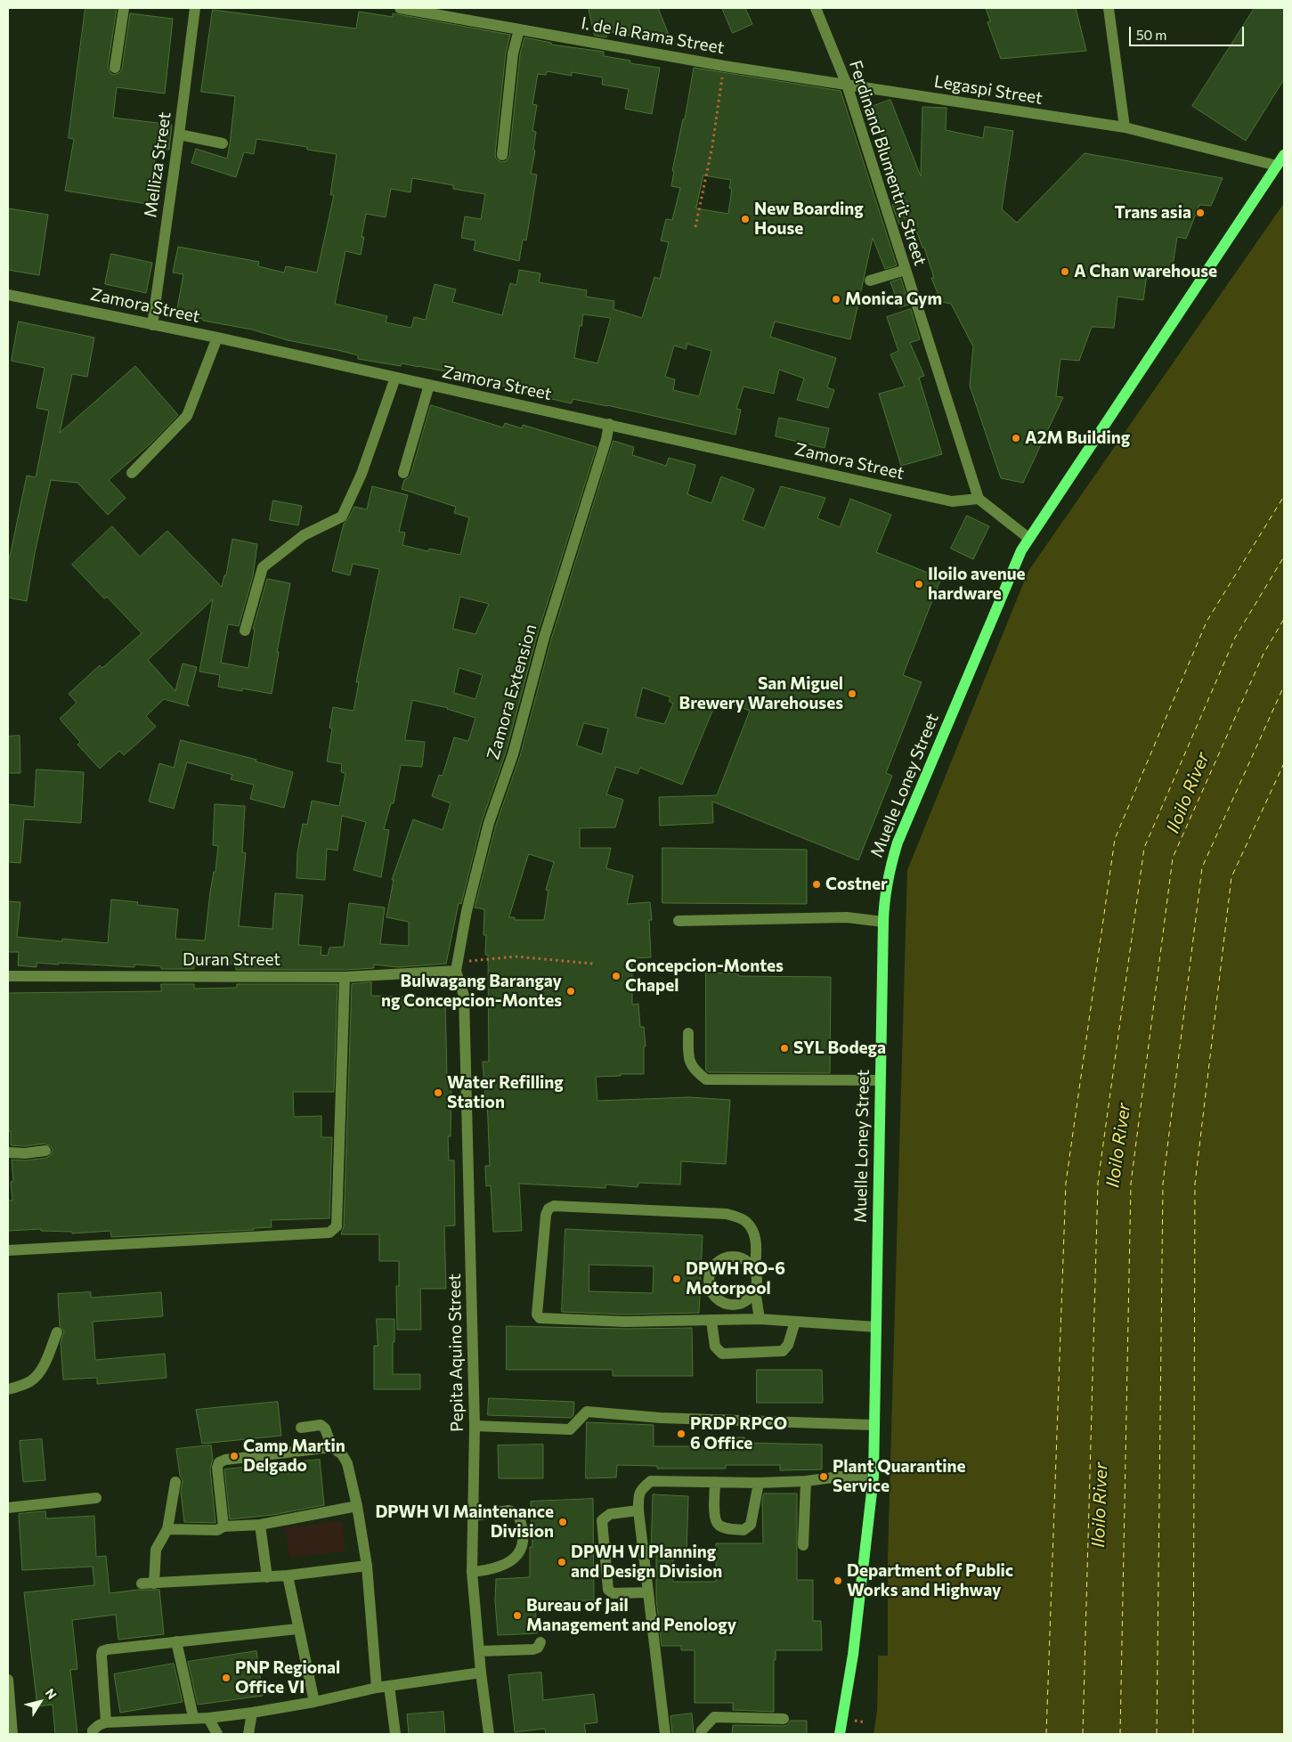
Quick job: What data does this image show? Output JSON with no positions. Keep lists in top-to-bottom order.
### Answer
{
  "streets": {
    "main road": ["Muelle Loney Street"],
    "street": [
      "I. de la Rama Street",
      "Legaspi Street",
      "Ferdinand Blumentrit Street",
      "Melliza Street",
      "Zamora Street",
      "Zamora Extension",
      "Duran Street",
      "Pepita Aquino Street"
    ]
  },
  "crossings": [
    ["I. de la Rama Street", "Legaspi Street"],
    ["I. de la Rama Street", "Ferdinand Blumentrit Street"],
    ["Legaspi Street", "Ferdinand Blumentrit Street"],
    ["Legaspi Street", "Muelle Loney Street"],
    ["Ferdinand Blumentrit Street", "Zamora Street"],
    ["Melliza Street", "Zamora Street"],
    ["Zamora Street", "Zamora Extension"],
    ["Zamora Extension", "Duran Street"],
    ["Zamora Extension", "Pepita Aquino Street"],
    ["Duran Street", "Pepita Aquino Street"]
  ],
  "water": ["Iloilo River"],
  "places": [
    "Trans asia",
    "New Boarding House",
    "A Chan warehouse",
    "Monica Gym",
    "A2M Building",
    "Iloilo avenue hardware",
    "San Miguel Brewery Warehouses",
    "Costner",
    "Concepcion-Montes Chapel",
    "Bulwagang Barangay ng Concepcion-Montes",
    "SYL Bodega",
    "Water Refilling Station",
    "DPWH RO-6 Motorpool",
    "PRDP RPCO 6 Office",
    "Camp Martin Delgado",
    "Plant Quarantine Service",
    "DPWH VI Maintenance Division",
    "DPWH VI Planning and Design Division",
    "Department of Public Works and Highway",
    "Bureau of Jail Management and Penology",
    "PNP Regional Office VI"
  ],
  "scale_bar": "50 m",
  "north": "top right"
}
